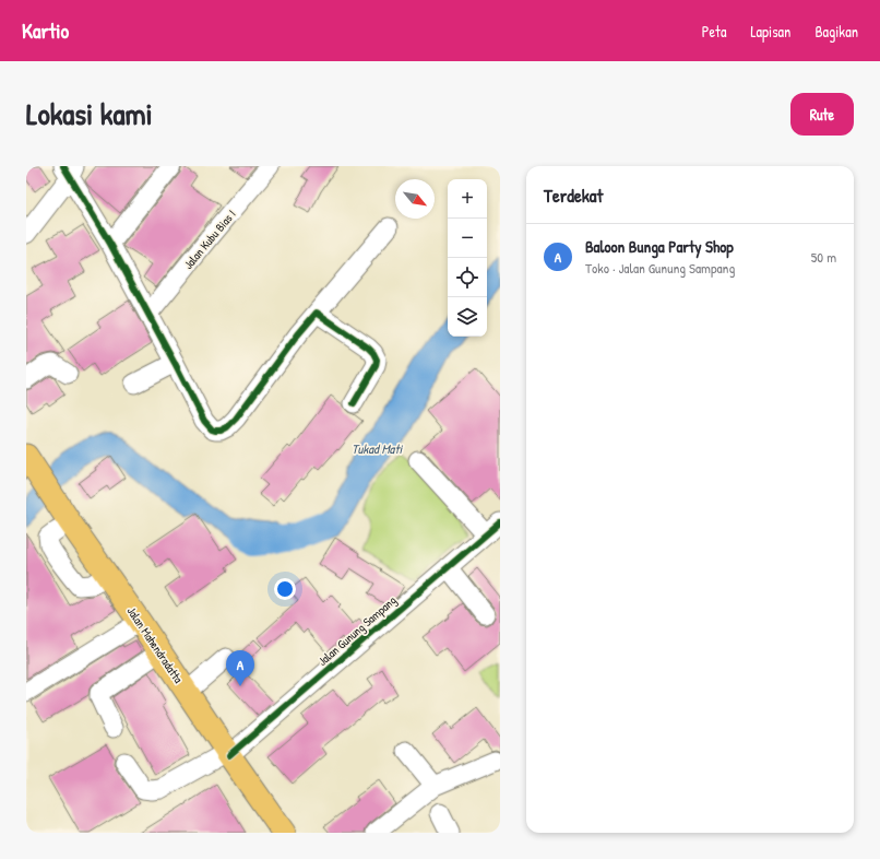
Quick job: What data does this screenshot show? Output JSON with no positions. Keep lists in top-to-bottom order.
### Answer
{
  "streets": {
    "main road": ["Jalan Mahendradatta"],
    "street": ["Jalan Kubu Bias I", "Jalan Gunung Sampang"]
  },
  "crossings": [
    ["Jalan Gunung Sampang", "Jalan Mahendradatta"]
  ],
  "water": ["Tukad Mati"],
  "north": "bottom right",
  "page": {
    "header": "Kartio",
    "nav": ["Peta", "Lapisan", "Bagikan"],
    "title": "Lokasi kami",
    "buttons": "Rute",
    "heading": "Terdekat",
    "map_buttons": ["+", "−"],
    "list": [
      {
        "mark": "A",
        "name": "Baloon Bunga Party Shop",
        "note": "Toko · Jalan Gunung Sampang",
        "value": "50 m"
      }
    ],
    "pins": "A"
  }
}
